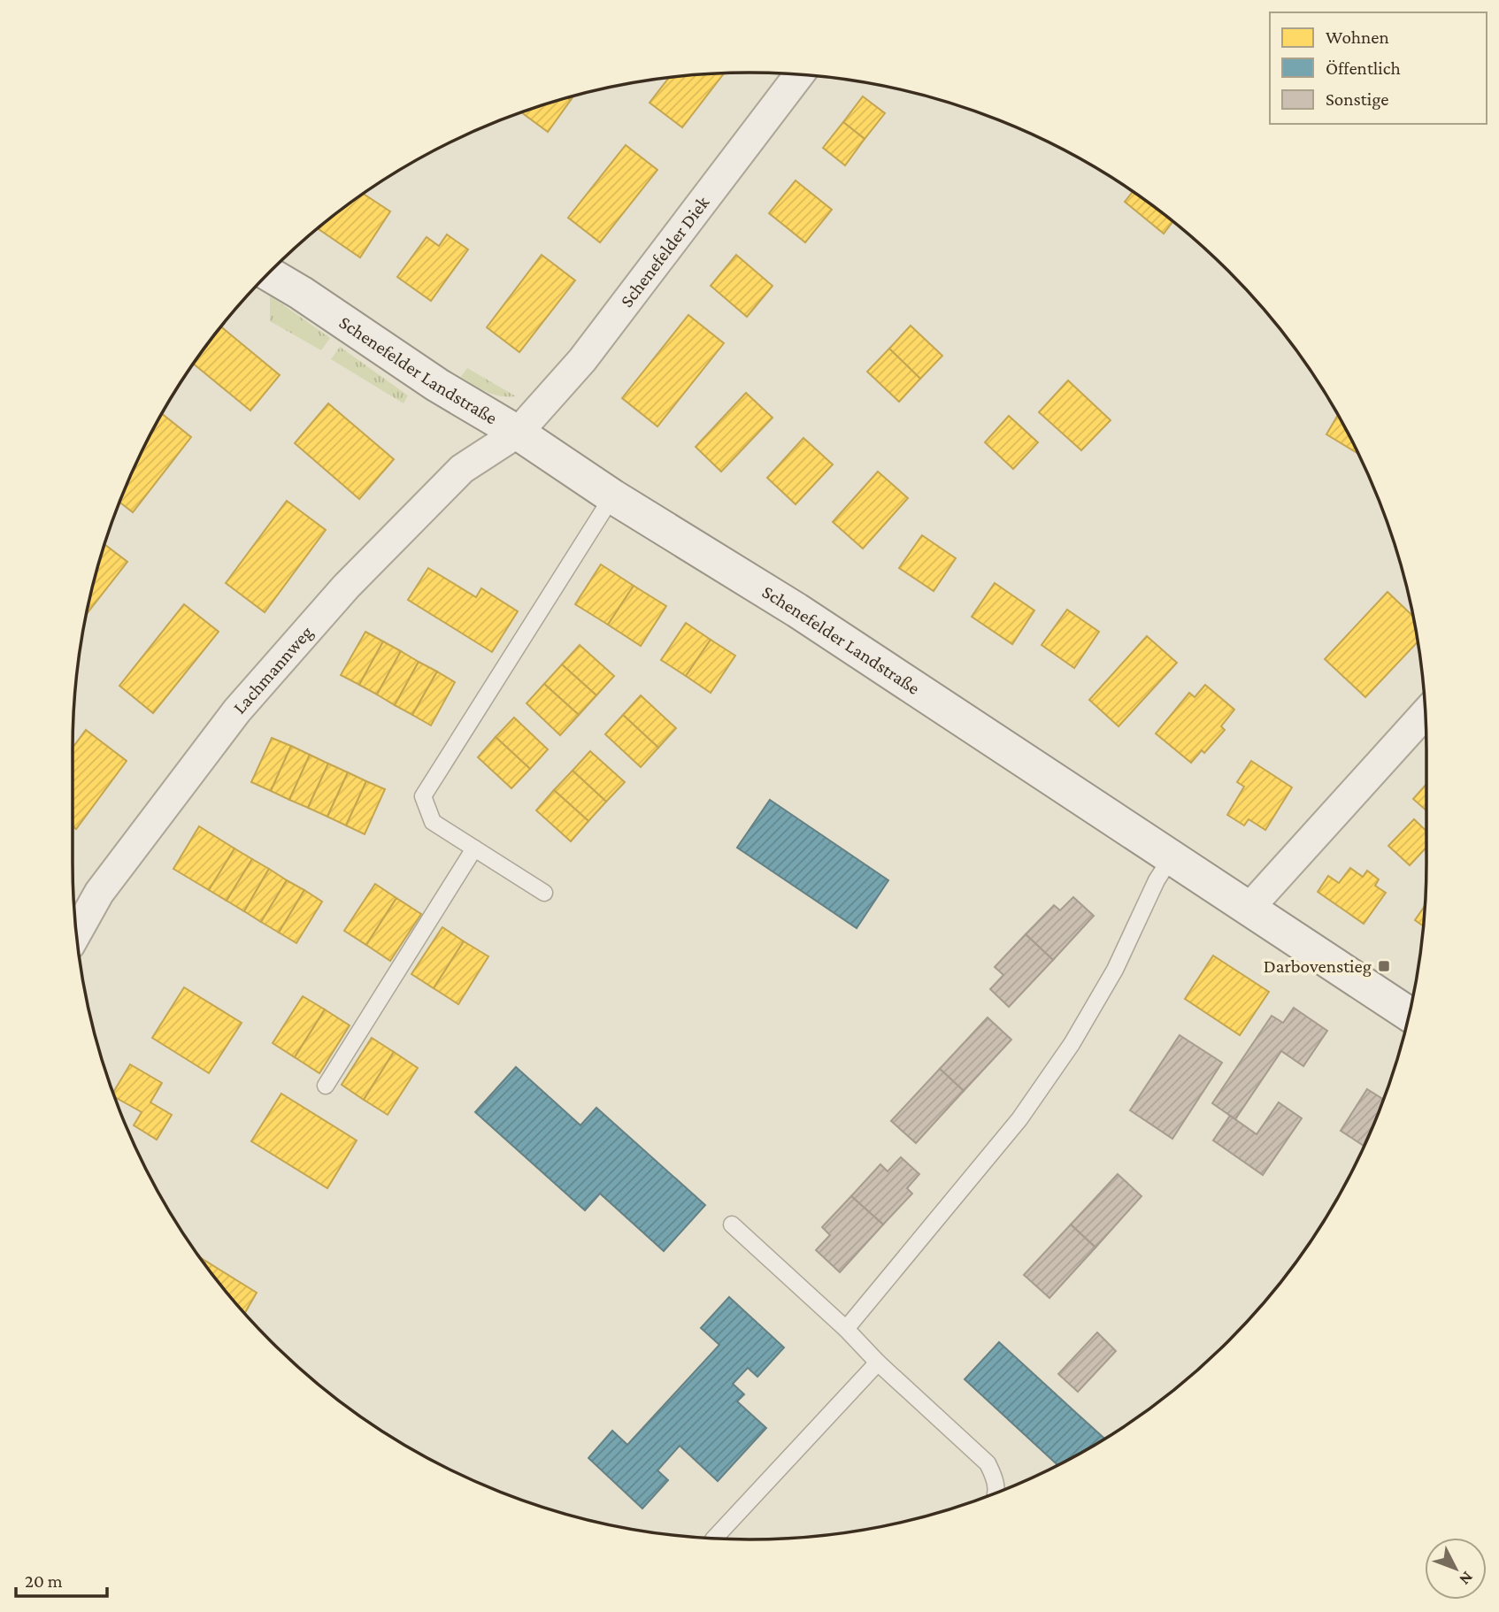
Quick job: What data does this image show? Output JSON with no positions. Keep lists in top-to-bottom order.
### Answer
{
  "streets": {
    "street": ["Schenefelder Diek", "Schenefelder Landstraße", "Lachmannweg"]
  },
  "crossings": [
    ["Schenefelder Diek", "Schenefelder Landstraße"],
    ["Schenefelder Diek", "Lachmannweg"],
    ["Schenefelder Landstraße", "Lachmannweg"]
  ],
  "places": {
    "transit": ["Darbovenstieg"]
  },
  "legend": ["Wohnen", "Öffentlich", "Sonstige"],
  "scale_bar": "20 m",
  "north": "bottom right"
}
